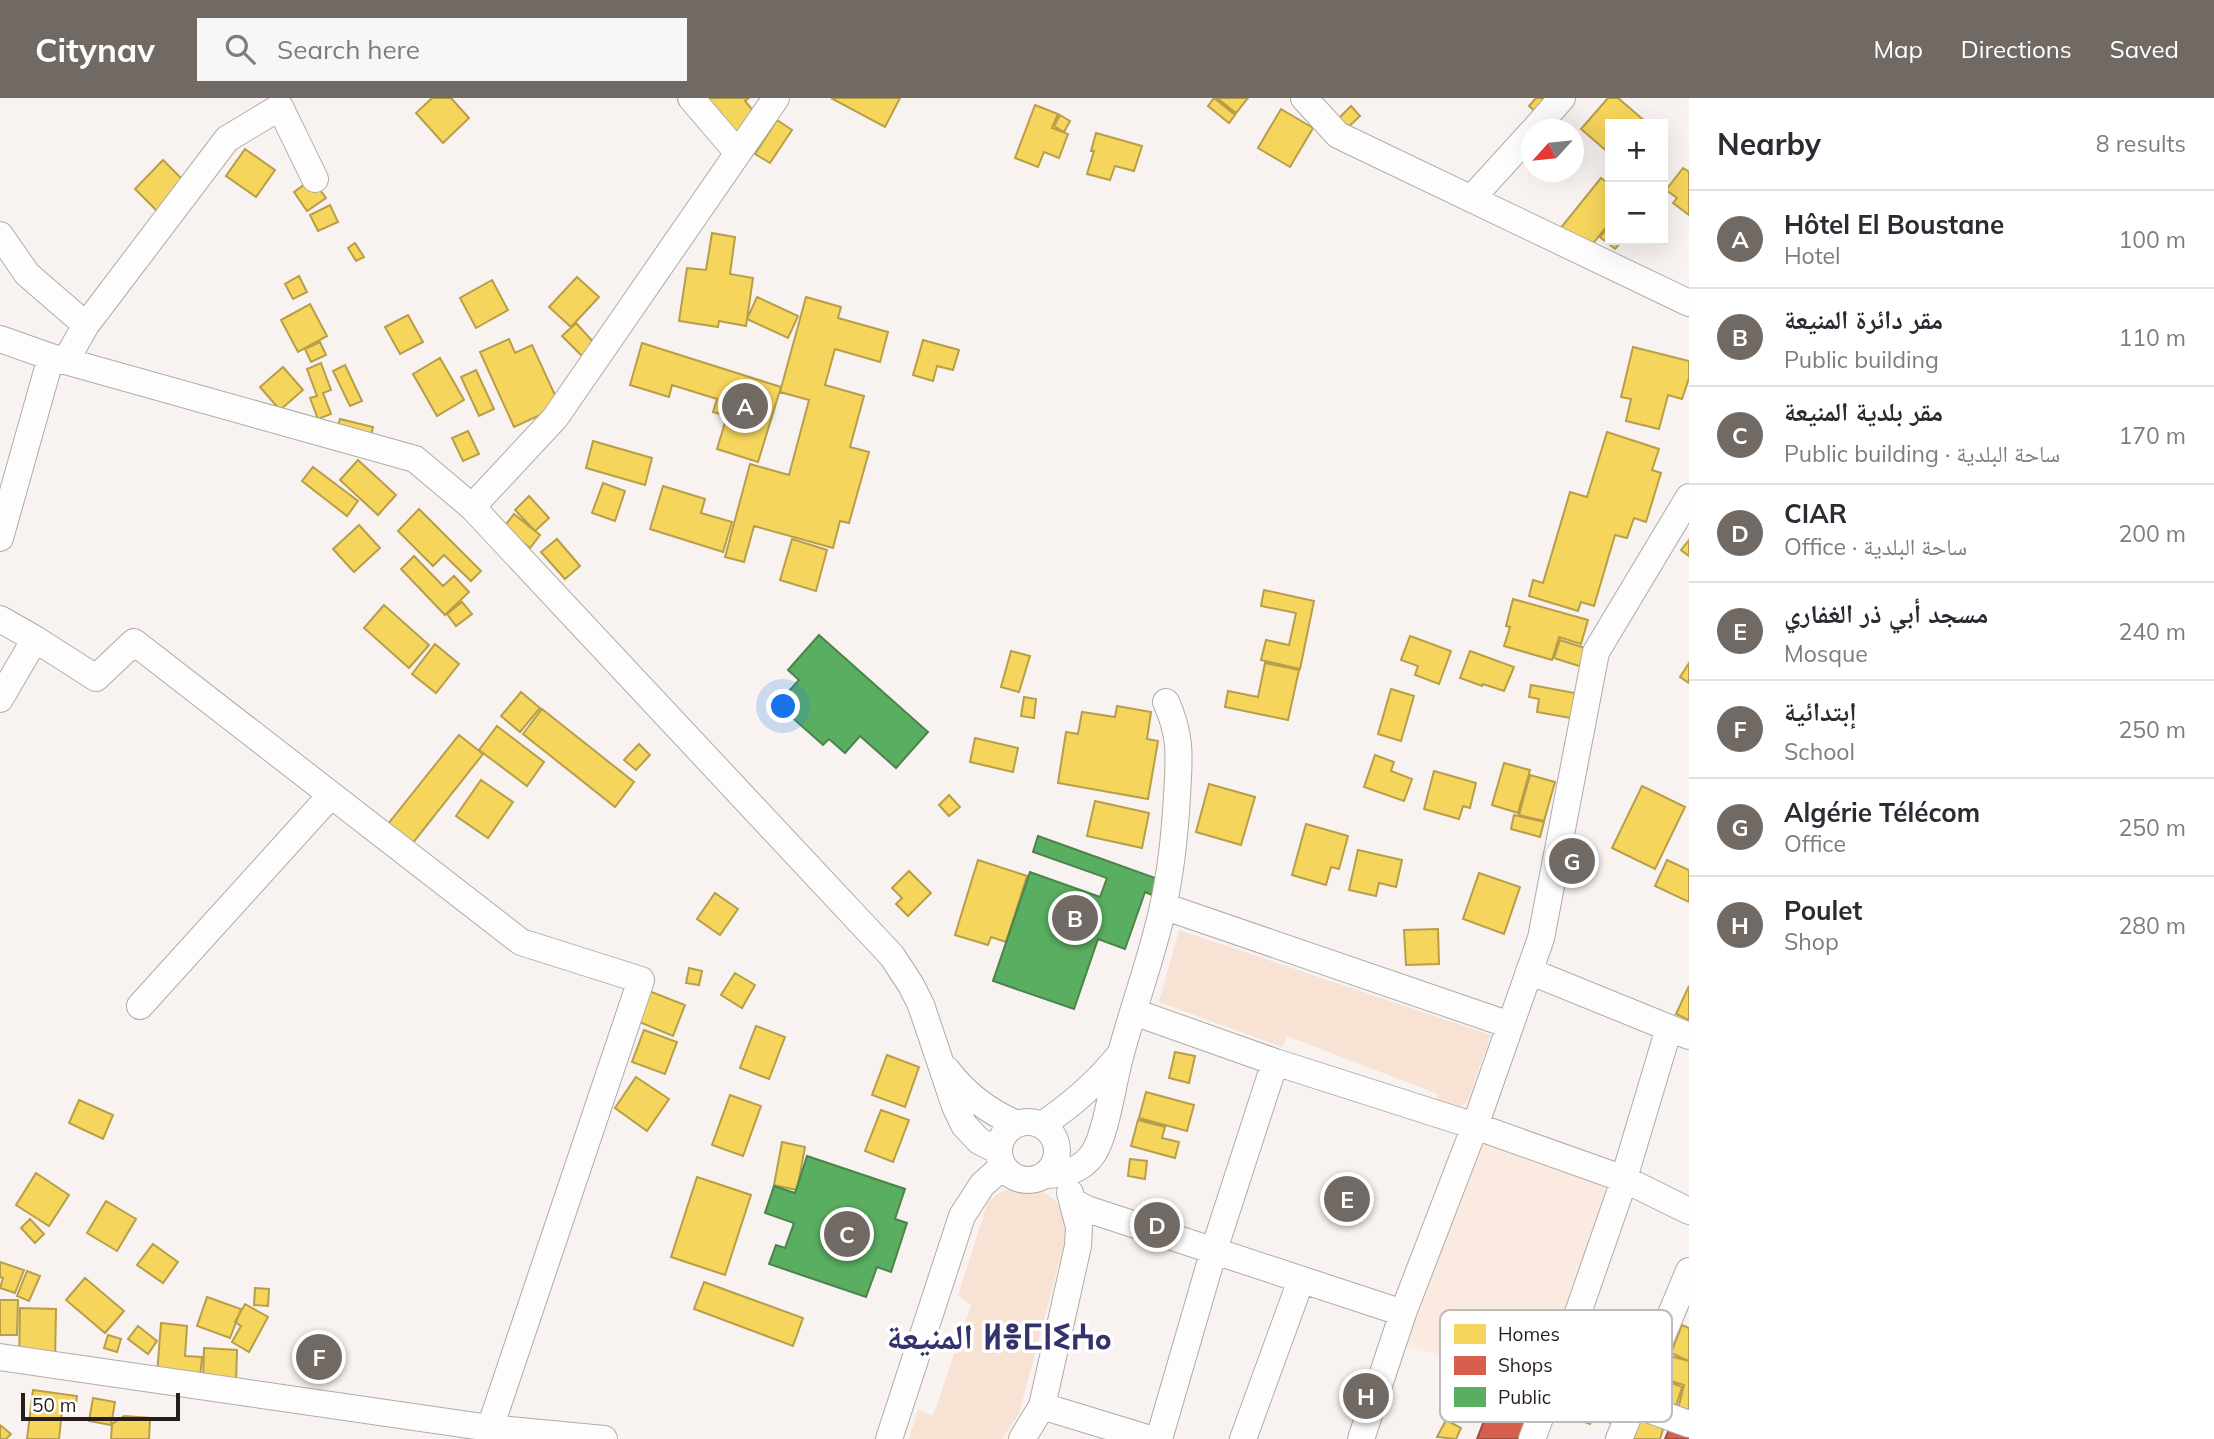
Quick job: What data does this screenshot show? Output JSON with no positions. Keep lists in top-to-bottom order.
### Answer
{
  "districts": ["المنيعة ⵍⴻⵎⵏⵉⵄⴰ"],
  "legend": ["Homes", "Shops", "Public"],
  "scale_bar": "50 m",
  "north": "bottom left",
  "page": {
    "header": "Citynav",
    "search": "Search here",
    "nav": ["Map", "Directions", "Saved"],
    "heading": ["Nearby", "8 results"],
    "map_buttons": ["+", "−"],
    "list": [
      {
        "mark": "A",
        "name": "Hôtel El Boustane",
        "note": "Hotel",
        "value": "100 m"
      },
      {
        "mark": "B",
        "name": "مقر دائرة المنيعة",
        "note": "Public building",
        "value": "110 m"
      },
      {
        "mark": "C",
        "name": "مقر بلدية المنيعة",
        "note": "Public building · ساحة البلدية",
        "value": "170 m"
      },
      {
        "mark": "D",
        "name": "CIAR",
        "note": "Office · ساحة البلدية",
        "value": "200 m"
      },
      {
        "mark": "E",
        "name": "مسجد أبي ذر الغفاري",
        "note": "Mosque",
        "value": "240 m"
      },
      {
        "mark": "F",
        "name": "إبتدائية",
        "note": "School",
        "value": "250 m"
      },
      {
        "mark": "G",
        "name": "Algérie Télécom",
        "note": "Office",
        "value": "250 m"
      },
      {
        "mark": "H",
        "name": "Poulet",
        "note": "Shop",
        "value": "280 m"
      }
    ],
    "pins": [
      "A",
      "G",
      "B",
      "E",
      "D",
      "C",
      "F",
      "H"
    ],
    "scale": "50 m"
  }
}
